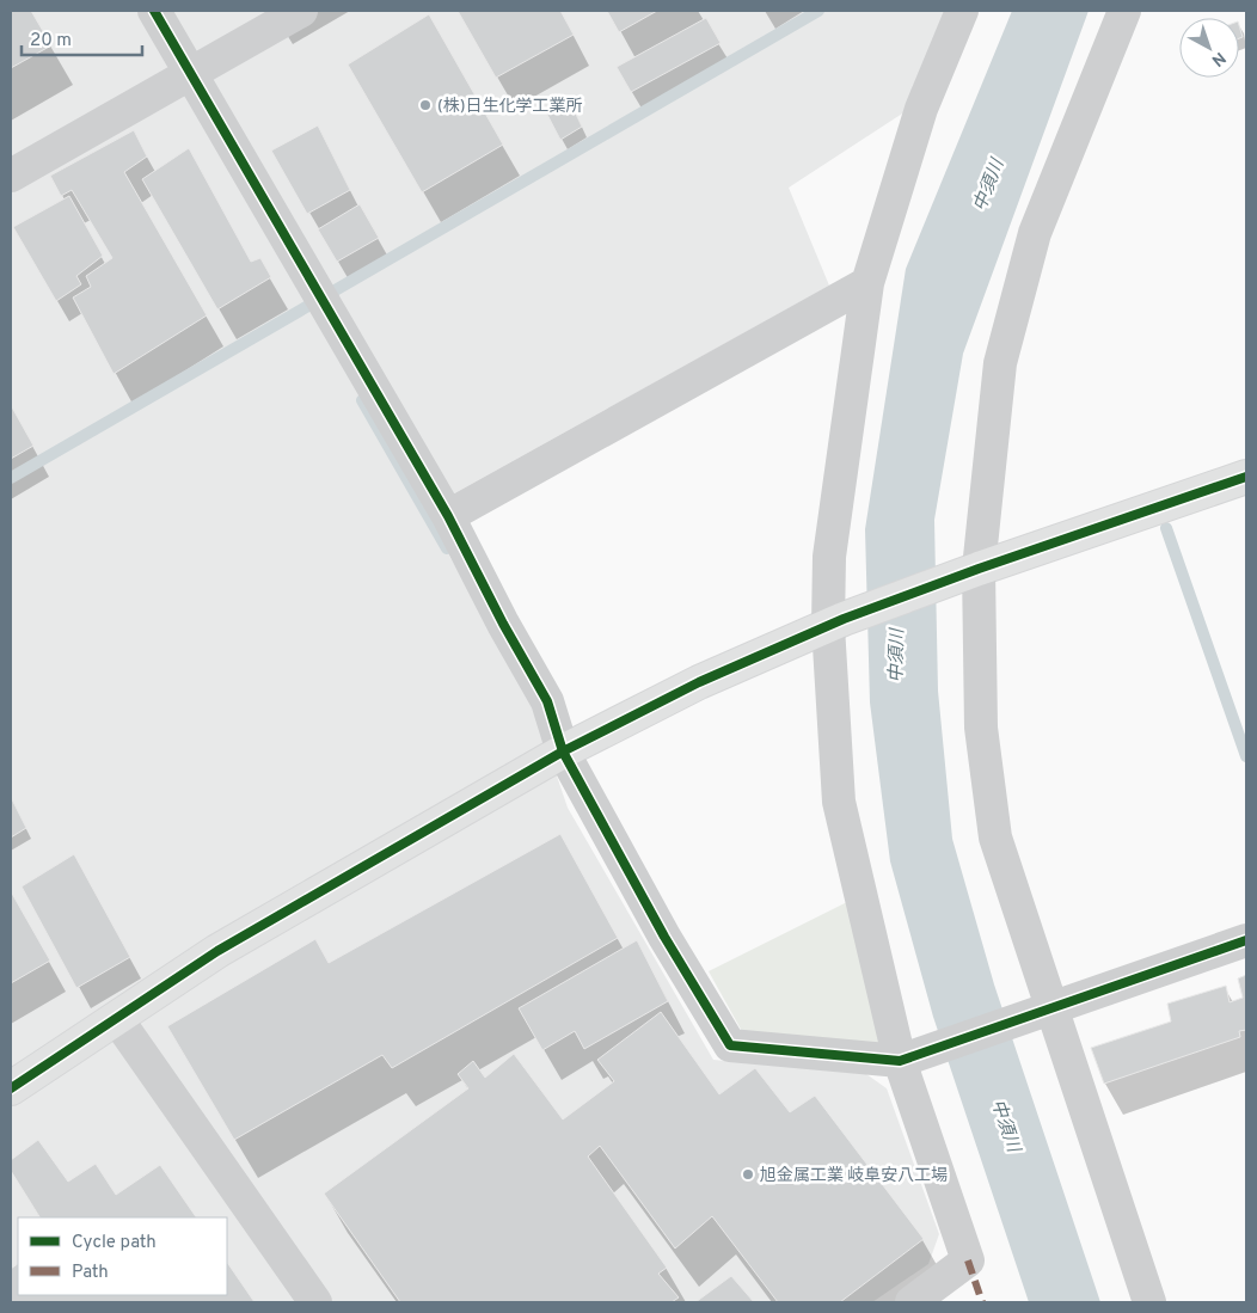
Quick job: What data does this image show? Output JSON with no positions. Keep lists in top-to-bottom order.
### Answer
{
  "water": ["中須川"],
  "places": ["(株)日生化学工業所", "旭金属工業 岐阜安八工場"],
  "legend": ["Cycle path", "Path"],
  "scale_bar": "20 m",
  "north": "bottom right"
}
